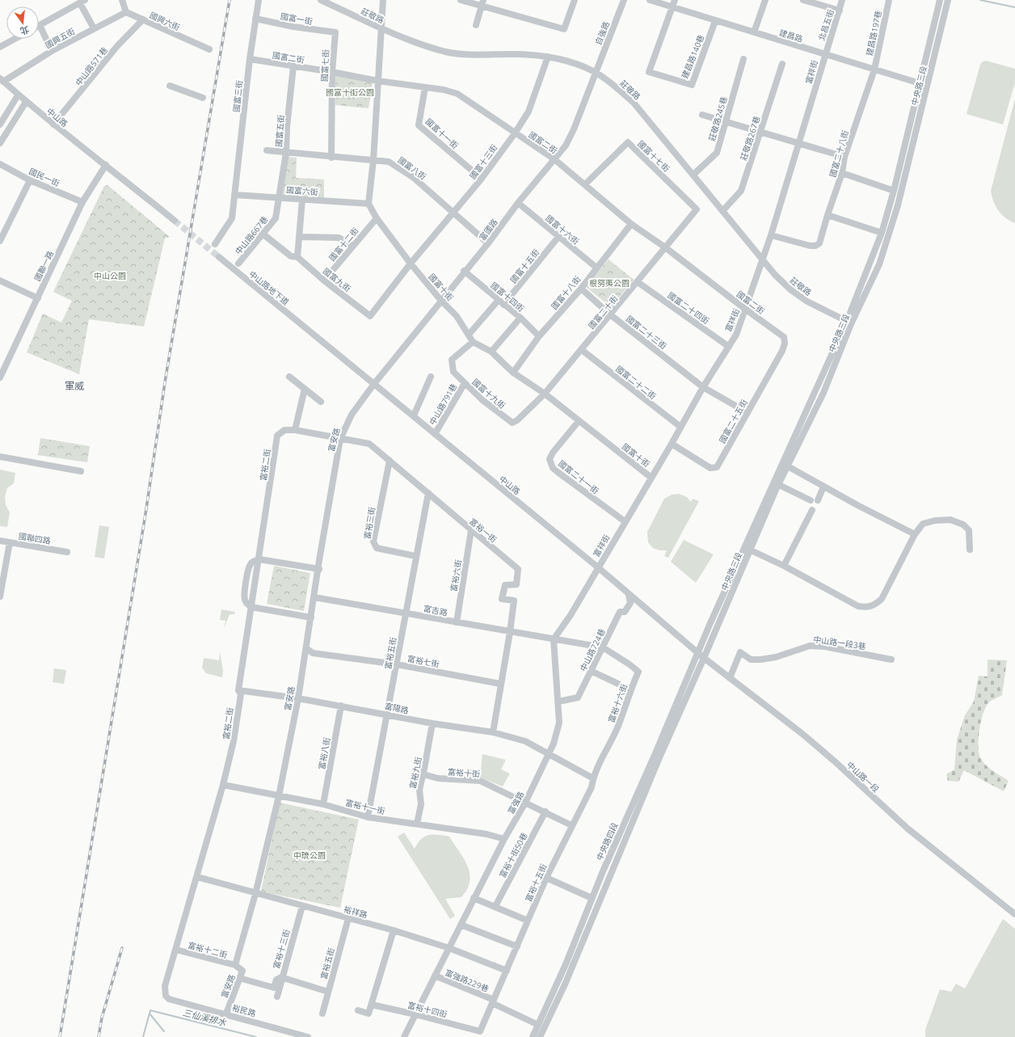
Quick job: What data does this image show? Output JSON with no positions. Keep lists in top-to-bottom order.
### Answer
{
  "streets": {
    "street": [
      "莊敬路",
      "國富一街",
      "國興六街",
      "北昌五街",
      "自強路",
      "建昌路197巷",
      "建昌路",
      "國興五街",
      "建昌路140巷",
      "國富二街",
      "國富七街",
      "中山路571巷",
      "富祥街",
      "中央路三段",
      "國富三街",
      "中山路",
      "莊敬路245巷",
      "國富五街",
      "國富十一街",
      "莊敬路267巷",
      "國富二十八街",
      "國富十七街",
      "國富十三街",
      "國富八街",
      "國民一街",
      "國富六街",
      "富國路",
      "國富十六街",
      "中山路667巷",
      "國富十二街",
      "國聯一路",
      "國富十五街",
      "國富九街",
      "國富十街",
      "中山路地下道",
      "國富十八街",
      "國富十四街",
      "國富二十四街",
      "國富二十街",
      "國富二十三街",
      "國富二十二街",
      "國富十九街",
      "中山路791巷",
      "國富二十五街",
      "富安路",
      "富裕二街",
      "國富二十一街",
      "富裕三街",
      "富裕一街",
      "國聯四路",
      "富裕六街",
      "富吉路",
      "中山路一段3巷",
      "中山路724巷",
      "富裕五街",
      "富裕七街",
      "富裕十六街",
      "富陽路",
      "富裕八街",
      "富裕九街",
      "富裕十街",
      "中山路一段",
      "富強路",
      "富裕十一街",
      "中央路四段",
      "富裕十街50巷",
      "富裕十五街",
      "裕祥路",
      "富裕十三街",
      "富裕十二街",
      "富強路229巷",
      "富裕十四街",
      "裕民路"
    ]
  },
  "crossings": [
    ["莊敬路", "自強路"],
    ["莊敬路", "富祥街"],
    ["莊敬路", "中央路三段"],
    ["莊敬路", "莊敬路245巷"],
    ["莊敬路", "莊敬路267巷"],
    ["莊敬路", "國富十三街"],
    ["莊敬路", "富國路"],
    ["國富一街", "國富七街"],
    ["國富一街", "國富三街"],
    ["國興六街", "國興五街"],
    ["國興六街", "中山路571巷"],
    ["北昌五街", "建昌路"],
    ["北昌五街", "富祥街"],
    ["自強路", "富國路"],
    ["建昌路197巷", "建昌路"],
    ["建昌路197巷", "國富二十八街"],
    ["建昌路", "建昌路140巷"],
    ["建昌路", "富祥街"],
    ["建昌路", "中央路三段"],
    ["建昌路", "國富二十八街"],
    ["國興五街", "中山路"],
    ["國富二街", "國富七街"],
    ["國富二街", "富祥街"],
    ["國富二街", "國富三街"],
    ["國富二街", "國富五街"],
    ["國富二街", "國富十一街"],
    ["國富二街", "國富十七街"],
    ["國富二街", "國富十三街"],
    ["國富二街", "富國路"],
    ["國富二街", "國富十八街"],
    ["國富二街", "國富二十街"],
    ["國富二街", "國富二十五街"],
    ["國富七街", "國富八街"],
    ["中山路571巷", "中山路"],
    ["富祥街", "中山路"],
    ["富祥街", "國富二十八街"],
    ["富祥街", "國富十街"],
    ["富祥街", "國富二十四街"],
    ["富祥街", "國富二十三街"],
    ["富祥街", "國富二十二街"],
    ["富祥街", "國富二十五街"],
    ["富祥街", "國富二十一街"],
    ["中央路三段", "中山路"],
    ["中央路三段", "中山路一段"],
    ["中央路三段", "中央路四段"],
    ["國富三街", "國富六街"],
    ["中山路", "富國路"],
    ["中山路", "國聯一路"],
    ["中山路", "中山路地下道"],
    ["中山路", "中山路791巷"],
    ["中山路", "富安路"],
    ["中山路", "中山路724巷"],
    ["中山路", "中山路一段"],
    ["中山路", "中央路四段"],
    ["國富五街", "國富八街"],
    ["國富五街", "國富六街"],
    ["國富五街", "中山路667巷"],
    ["國富十一街", "國富十三街"],
    ["國富十七街", "國富二十街"],
    ["國富十三街", "國富八街"],
    ["國富十三街", "國富九街"],
    ["國富十三街", "國富十街"],
    ["國富八街", "富國路"],
    ["國民一街", "國聯一路"],
    ["國富六街", "中山路667巷"],
    ["國富六街", "國富十街"],
    ["富國路", "國富十六街"],
    ["富國路", "國富十街"],
    ["富國路", "國富十四街"],
    ["富國路", "富安路"],
    ["國富十六街", "國富十五街"],
    ["國富十六街", "國富十八街"],
    ["中山路667巷", "國富九街"],
    ["國富十二街", "國富九街"],
    ["國富十二街", "國富十街"],
    ["國富十五街", "國富十街"],
    ["國富十五街", "國富十四街"],
    ["國富十街", "國富十八街"],
    ["國富十街", "國富二十街"],
    ["國富十街", "國富十九街"],
    ["國富十街", "國富二十一街"],
    ["國富十八街", "國富十四街"],
    ["國富十八街", "國富二十三街"],
    ["國富二十四街", "國富二十街"],
    ["國富二十街", "國富二十三街"],
    ["國富二十街", "國富二十二街"],
    ["國富二十街", "國富十九街"],
    ["國富二十三街", "國富二十五街"],
    ["國富十九街", "中山路791巷"],
    ["富安路", "富裕一街"],
    ["富安路", "富吉路"],
    ["富安路", "富裕七街"],
    ["富安路", "富陽路"],
    ["富安路", "富裕十一街"],
    ["富安路", "裕祥路"],
    ["富安路", "富裕十二街"],
    ["富安路", "裕民路"],
    ["富裕二街", "富裕一街"],
    ["富裕二街", "富陽路"],
    ["富裕二街", "富裕十一街"],
    ["富裕二街", "裕祥路"],
    ["富裕二街", "富裕十二街"],
    ["富裕二街", "裕民路"],
    ["富裕三街", "富裕一街"],
    ["富裕三街", "富裕五街"],
    ["富裕一街", "富裕六街"],
    ["富裕一街", "富吉路"],
    ["富裕一街", "富裕五街"],
    ["富裕一街", "富裕七街"],
    ["富裕一街", "富陽路"],
    ["富裕六街", "富吉路"],
    ["富吉路", "富裕五街"],
    ["富吉路", "富裕十六街"],
    ["富吉路", "富強路"],
    ["中山路一段3巷", "中山路一段"],
    ["中山路724巷", "富裕十六街"],
    ["中山路724巷", "富強路"],
    ["富裕五街", "富裕七街"],
    ["富裕五街", "富陽路"],
    ["富裕五街", "富裕十一街"],
    ["富裕五街", "裕祥路"],
    ["富裕十六街", "富裕十街"],
    ["富裕十六街", "富強路"],
    ["富裕十六街", "富裕十五街"],
    ["富陽路", "富裕八街"],
    ["富陽路", "富裕九街"],
    ["富陽路", "富強路"],
    ["富裕八街", "富裕十一街"],
    ["富裕九街", "富裕十街"],
    ["富裕九街", "富裕十一街"],
    ["富裕十街", "富強路"],
    ["富裕十街", "富裕十街50巷"],
    ["富裕十街", "富裕十五街"],
    ["中山路一段", "中央路四段"],
    ["富強路", "富裕十一街"],
    ["富強路", "裕祥路"],
    ["富強路", "富強路229巷"],
    ["富強路", "富裕十四街"],
    ["中央路四段", "富強路229巷"],
    ["裕祥路", "富裕十三街"],
    ["富強路229巷", "富裕十四街"]
  ],
  "districts": ["軍威"],
  "water": ["三仙溪排水"],
  "parks": [
    "國富十街公園",
    "中山公園",
    "根努夷公園",
    "中琉公園"
  ],
  "north": "bottom"
}
